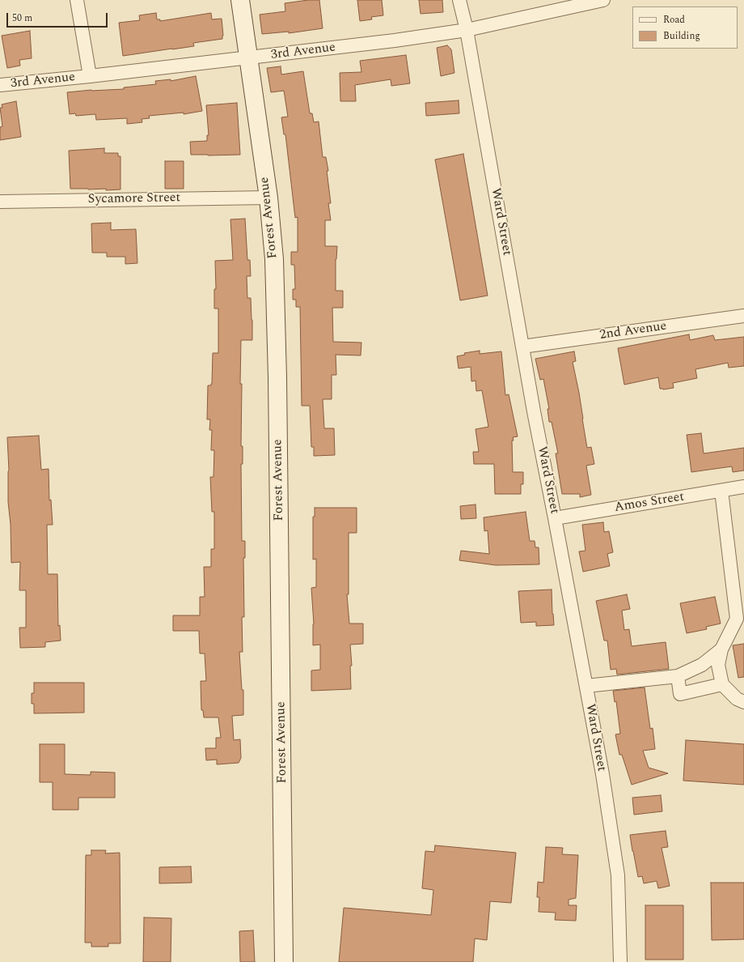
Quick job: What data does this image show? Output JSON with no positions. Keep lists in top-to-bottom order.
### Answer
{
  "streets": {
    "street": [
      "3rd Avenue",
      "Sycamore Street",
      "Forest Avenue",
      "Ward Street",
      "2nd Avenue",
      "Amos Street"
    ]
  },
  "crossings": [
    ["3rd Avenue", "Forest Avenue"],
    ["3rd Avenue", "Ward Street"],
    ["Sycamore Street", "Forest Avenue"],
    ["Ward Street", "2nd Avenue"],
    ["Ward Street", "Amos Street"]
  ],
  "legend": ["Road", "Building"],
  "scale_bar": "50 m"
}
